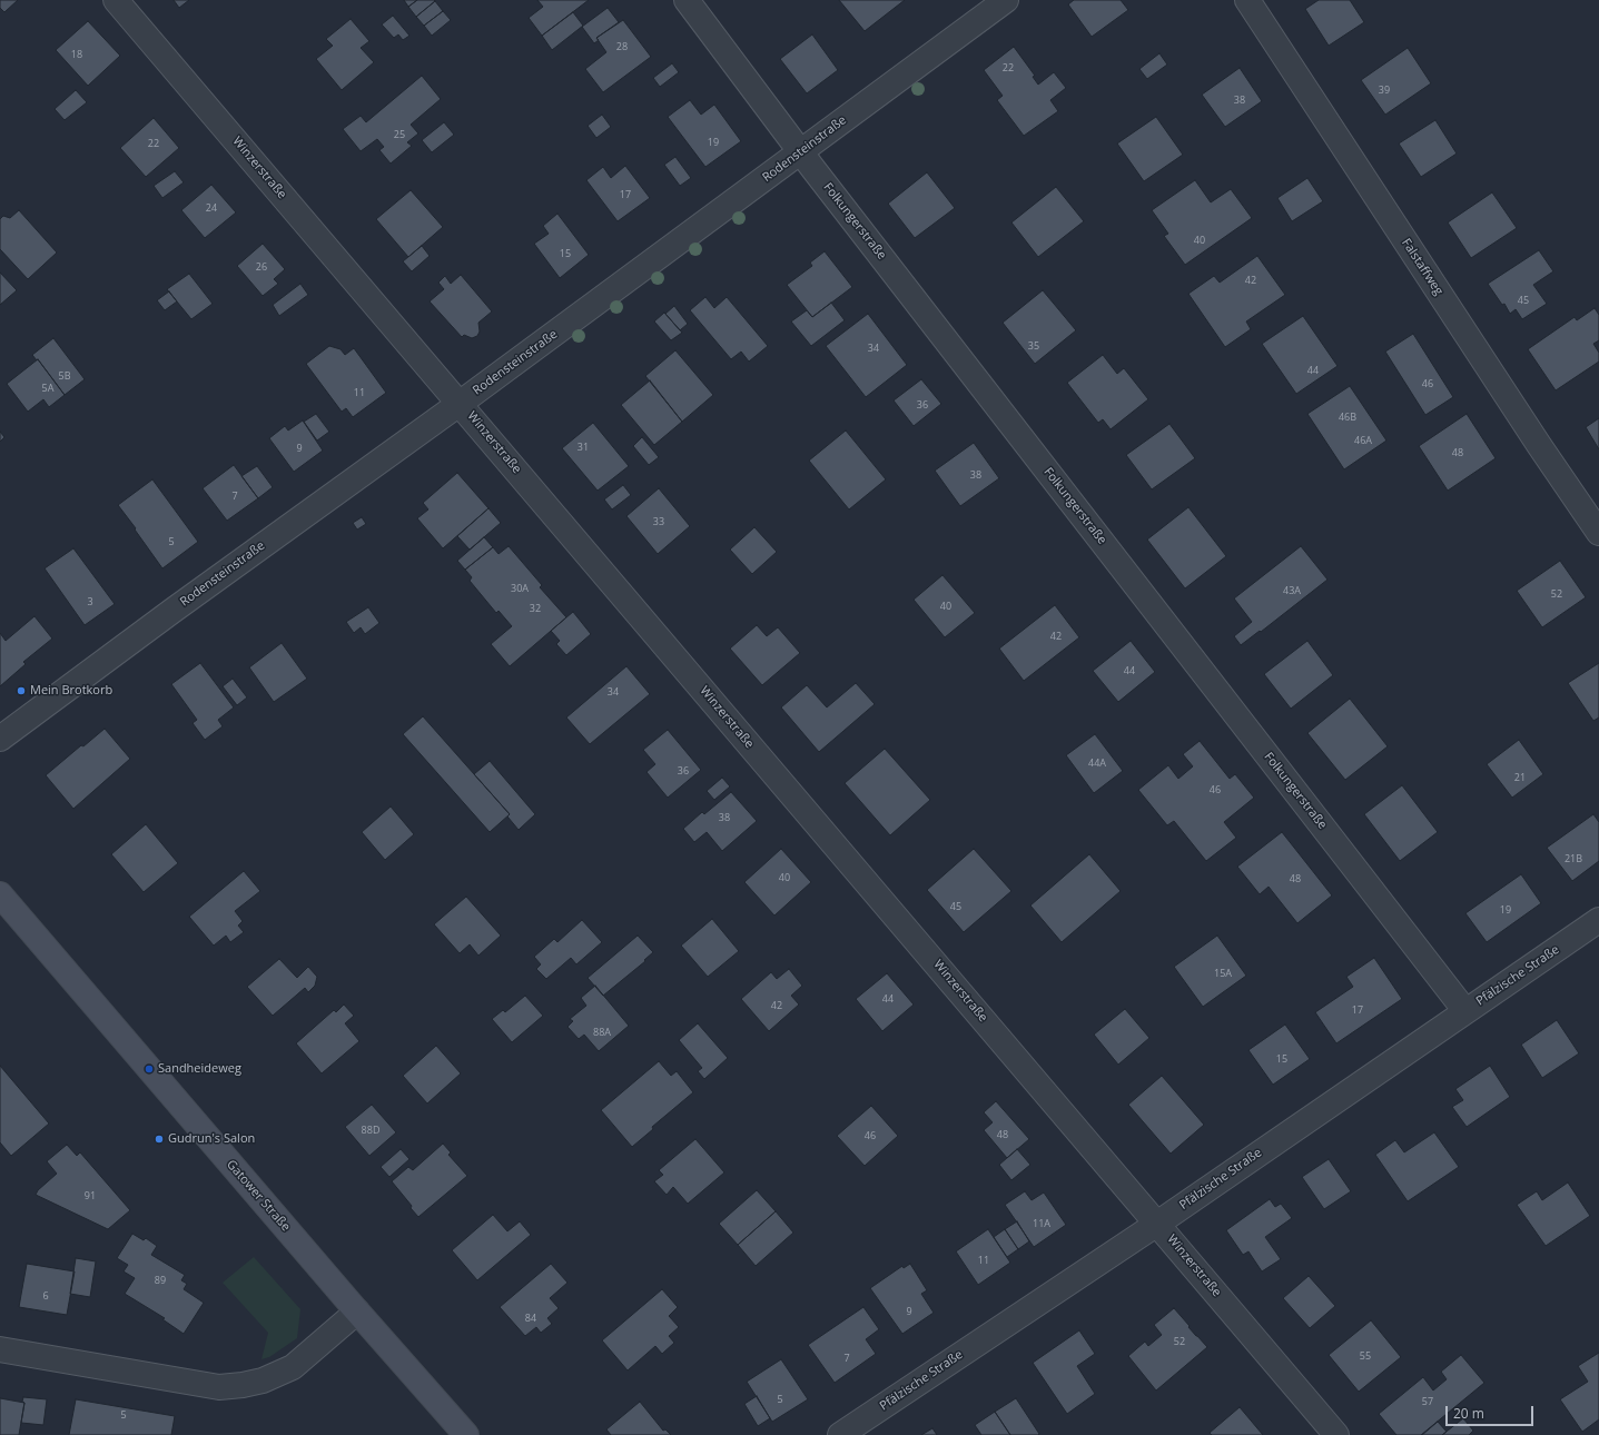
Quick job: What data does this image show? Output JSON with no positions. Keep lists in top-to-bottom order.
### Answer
{
  "streets": {
    "main road": ["Gatower Straße"],
    "street": [
      "Rodensteinstraße",
      "Winzerstraße",
      "Folkungerstraße",
      "Falstaffweg",
      "Pfälzische Straße"
    ]
  },
  "crossings": [
    ["Rodensteinstraße", "Winzerstraße"],
    ["Rodensteinstraße", "Folkungerstraße"],
    ["Winzerstraße", "Pfälzische Straße"],
    ["Folkungerstraße", "Pfälzische Straße"]
  ],
  "places": ["Mein Brotkorb", "Sandheideweg", "Gudrun's Salon"],
  "house_numbers": [
    "28",
    "18",
    "22",
    "39",
    "38",
    "25",
    "19",
    "22",
    "17",
    "24",
    "40",
    "15",
    "26",
    "42",
    "45",
    "35",
    "34",
    "44",
    "5B",
    "46",
    "5A",
    "11",
    "36",
    "46B",
    "46A",
    "31",
    "9",
    "48",
    "38",
    "7",
    "33",
    "5",
    "30A",
    "43A",
    "52",
    "3",
    "40",
    "32",
    "42",
    "44",
    "34",
    "44A",
    "36",
    "21",
    "46",
    "38",
    "21B",
    "40",
    "48",
    "45",
    "19",
    "15A",
    "44",
    "42",
    "17",
    "88A",
    "15",
    "88D",
    "48",
    "46",
    "91",
    "11A",
    "11",
    "89",
    "6",
    "9",
    "84",
    "52",
    "55",
    "7",
    "5",
    "57",
    "5"
  ],
  "scale_bar": "20 m"
}
